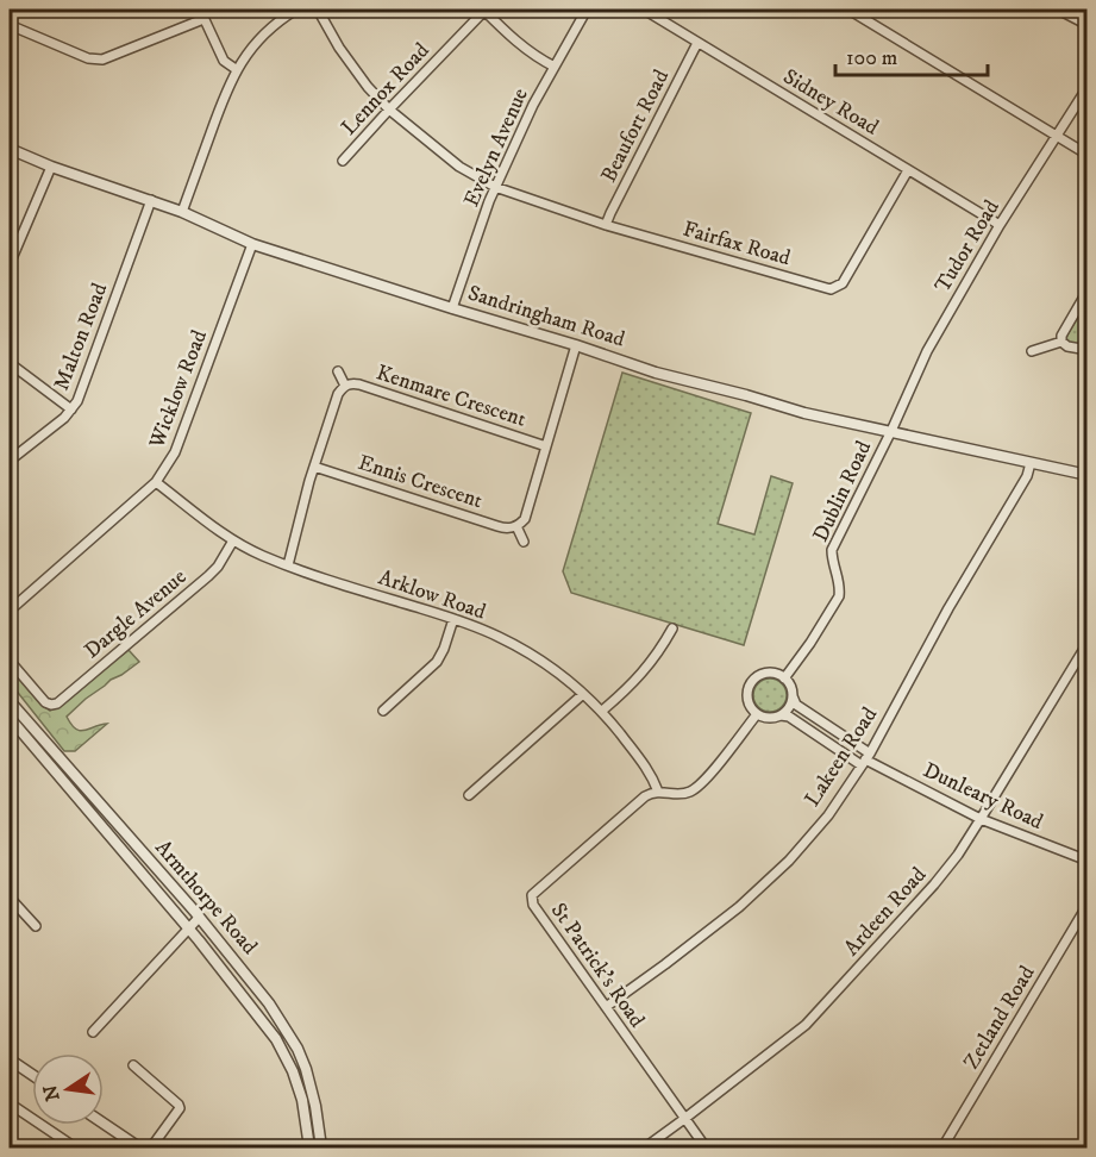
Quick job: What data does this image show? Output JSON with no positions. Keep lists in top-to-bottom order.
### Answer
{
  "streets": {
    "street": [
      "Lennox Road",
      "Sidney Road",
      "Beaufort Road",
      "Evelyn Avenue",
      "Fairfax Road",
      "Tudor Road",
      "Sandringham Road",
      "Malton Road",
      "Wicklow Road",
      "Kenmare Crescent",
      "Ennis Crescent",
      "Dublin Road",
      "Arklow Road",
      "Dargle Avenue",
      "Lakeen Road",
      "Dunleary Road",
      "Armthorpe Road",
      "Ardeen Road",
      "St Patrick's Road",
      "Zetland Road"
    ]
  },
  "crossings": [
    ["Lennox Road", "Fairfax Road"],
    ["Sidney Road", "Beaufort Road"],
    ["Sidney Road", "Fairfax Road"],
    ["Sidney Road", "Tudor Road"],
    ["Beaufort Road", "Fairfax Road"],
    ["Evelyn Avenue", "Fairfax Road"],
    ["Evelyn Avenue", "Sandringham Road"],
    ["Tudor Road", "Sandringham Road"],
    ["Tudor Road", "Dublin Road"],
    ["Sandringham Road", "Malton Road"],
    ["Sandringham Road", "Wicklow Road"],
    ["Sandringham Road", "Dublin Road"],
    ["Sandringham Road", "Lakeen Road"],
    ["Wicklow Road", "Arklow Road"],
    ["Kenmare Crescent", "Ennis Crescent"],
    ["Kenmare Crescent", "Arklow Road"],
    ["Dublin Road", "Dunleary Road"],
    ["Arklow Road", "Dargle Avenue"],
    ["Arklow Road", "St Patrick's Road"],
    ["Lakeen Road", "Dunleary Road"],
    ["Lakeen Road", "St Patrick's Road"],
    ["Dunleary Road", "Ardeen Road"],
    ["Ardeen Road", "St Patrick's Road"]
  ],
  "scale_bar": "100 m",
  "north": "left"
}
